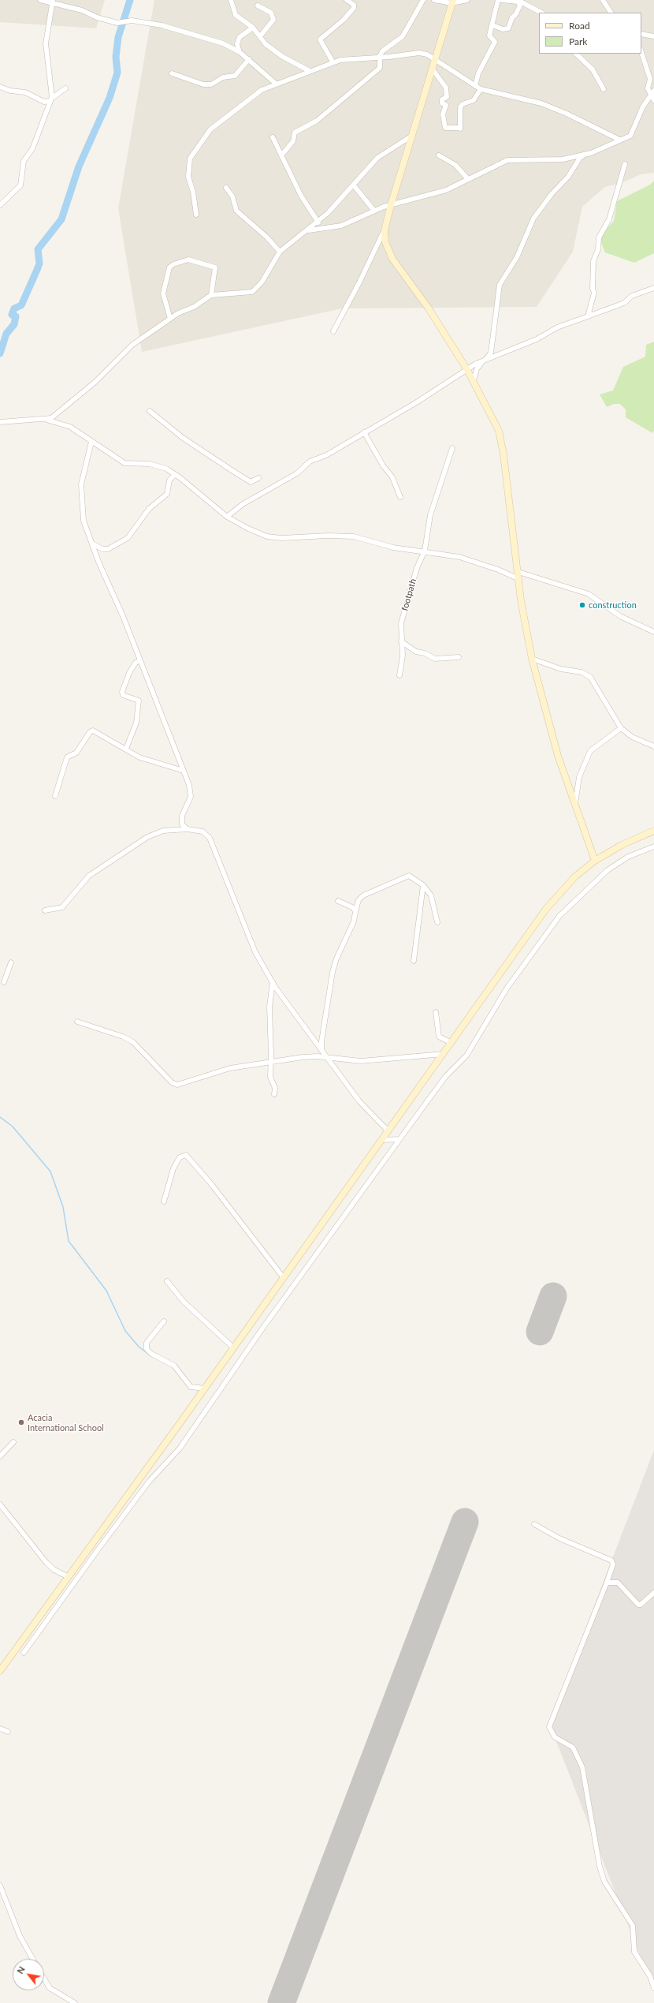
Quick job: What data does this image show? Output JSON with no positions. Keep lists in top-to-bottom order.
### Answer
{
  "streets": {
    "street": ["footpath"]
  },
  "places": ["construction", "Acacia International School"],
  "legend": ["Road", "Park"],
  "north": "top left"
}
